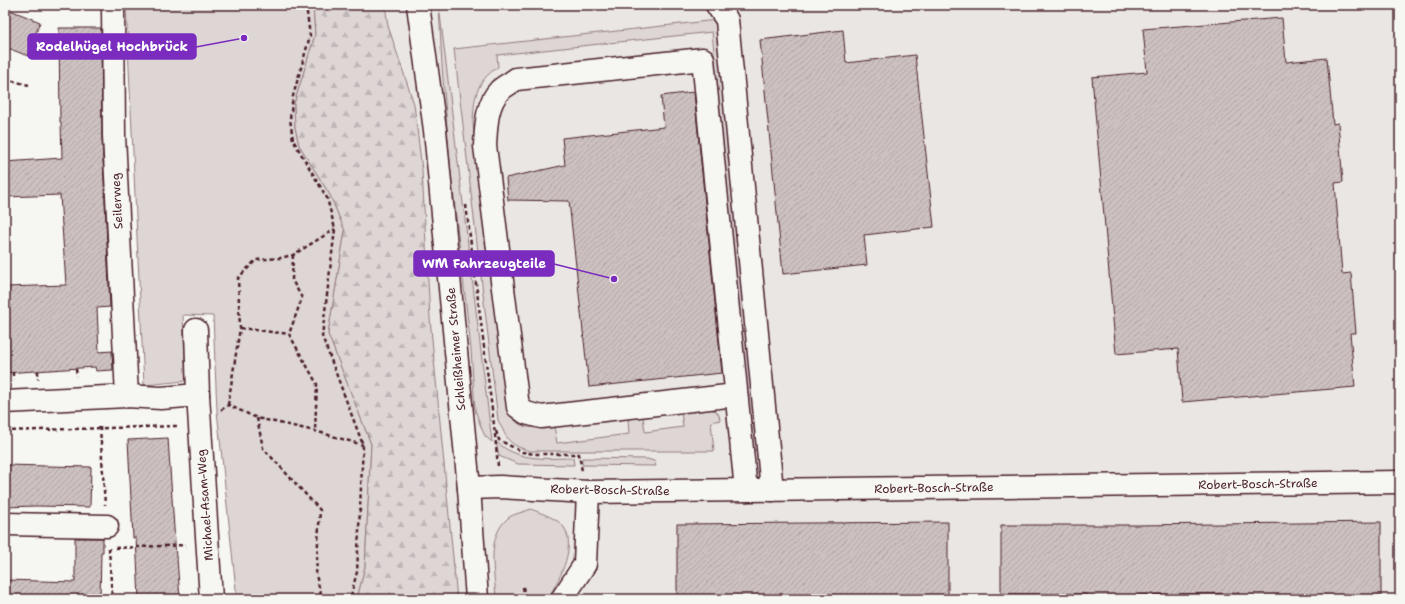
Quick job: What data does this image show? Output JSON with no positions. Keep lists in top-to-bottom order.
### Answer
{
  "streets": {
    "street": [
      "Seilerweg",
      "Schleißheimer Straße",
      "Robert-Bosch-Straße",
      "Michael-Asam-Weg"
    ]
  },
  "crossings": [
    ["Schleißheimer Straße", "Robert-Bosch-Straße"]
  ],
  "places": ["Rodelhügel Hochbrück", "WM Fahrzeugteile"]
}
